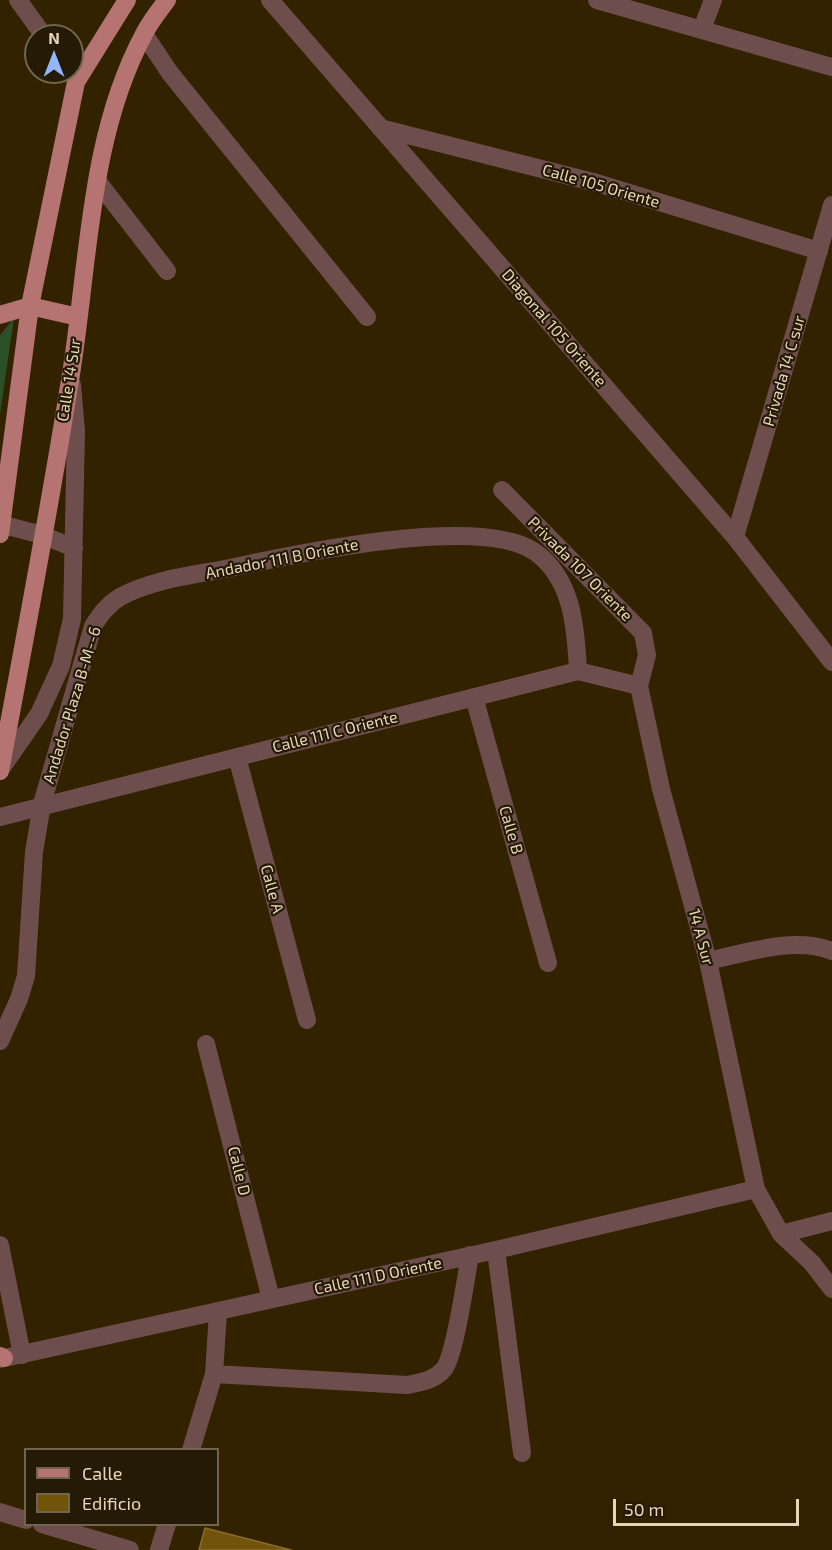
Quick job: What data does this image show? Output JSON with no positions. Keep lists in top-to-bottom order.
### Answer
{
  "streets": {
    "main road": ["Calle 14 Sur"],
    "street": [
      "Calle 105 Oriente",
      "Diagonal 105 Oriente",
      "Privada 14 C sur",
      "Andador 111 B Oriente",
      "Privada 107 Oriente",
      "Andador Plaza B-M--6",
      "Calle 111 C Oriente",
      "Calle B",
      "Calle A",
      "14 A Sur",
      "Calle D",
      "Calle 111 D Oriente"
    ]
  },
  "crossings": [
    ["Calle 105 Oriente", "Diagonal 105 Oriente"],
    ["Calle 105 Oriente", "Privada 14 C sur"],
    ["Diagonal 105 Oriente", "Privada 14 C sur"],
    ["Andador 111 B Oriente", "Andador Plaza B-M--6"],
    ["Andador 111 B Oriente", "Calle 111 C Oriente"],
    ["Privada 107 Oriente", "Calle 111 C Oriente"],
    ["Privada 107 Oriente", "14 A Sur"],
    ["Andador Plaza B-M--6", "Calle 111 C Oriente"],
    ["Calle 111 C Oriente", "Calle B"],
    ["Calle 111 C Oriente", "Calle A"],
    ["Calle 111 C Oriente", "14 A Sur"],
    ["14 A Sur", "Calle 111 D Oriente"],
    ["Calle D", "Calle 111 D Oriente"]
  ],
  "legend": ["Calle", "Edificio"],
  "scale_bar": "50 m",
  "north": "top"
}
